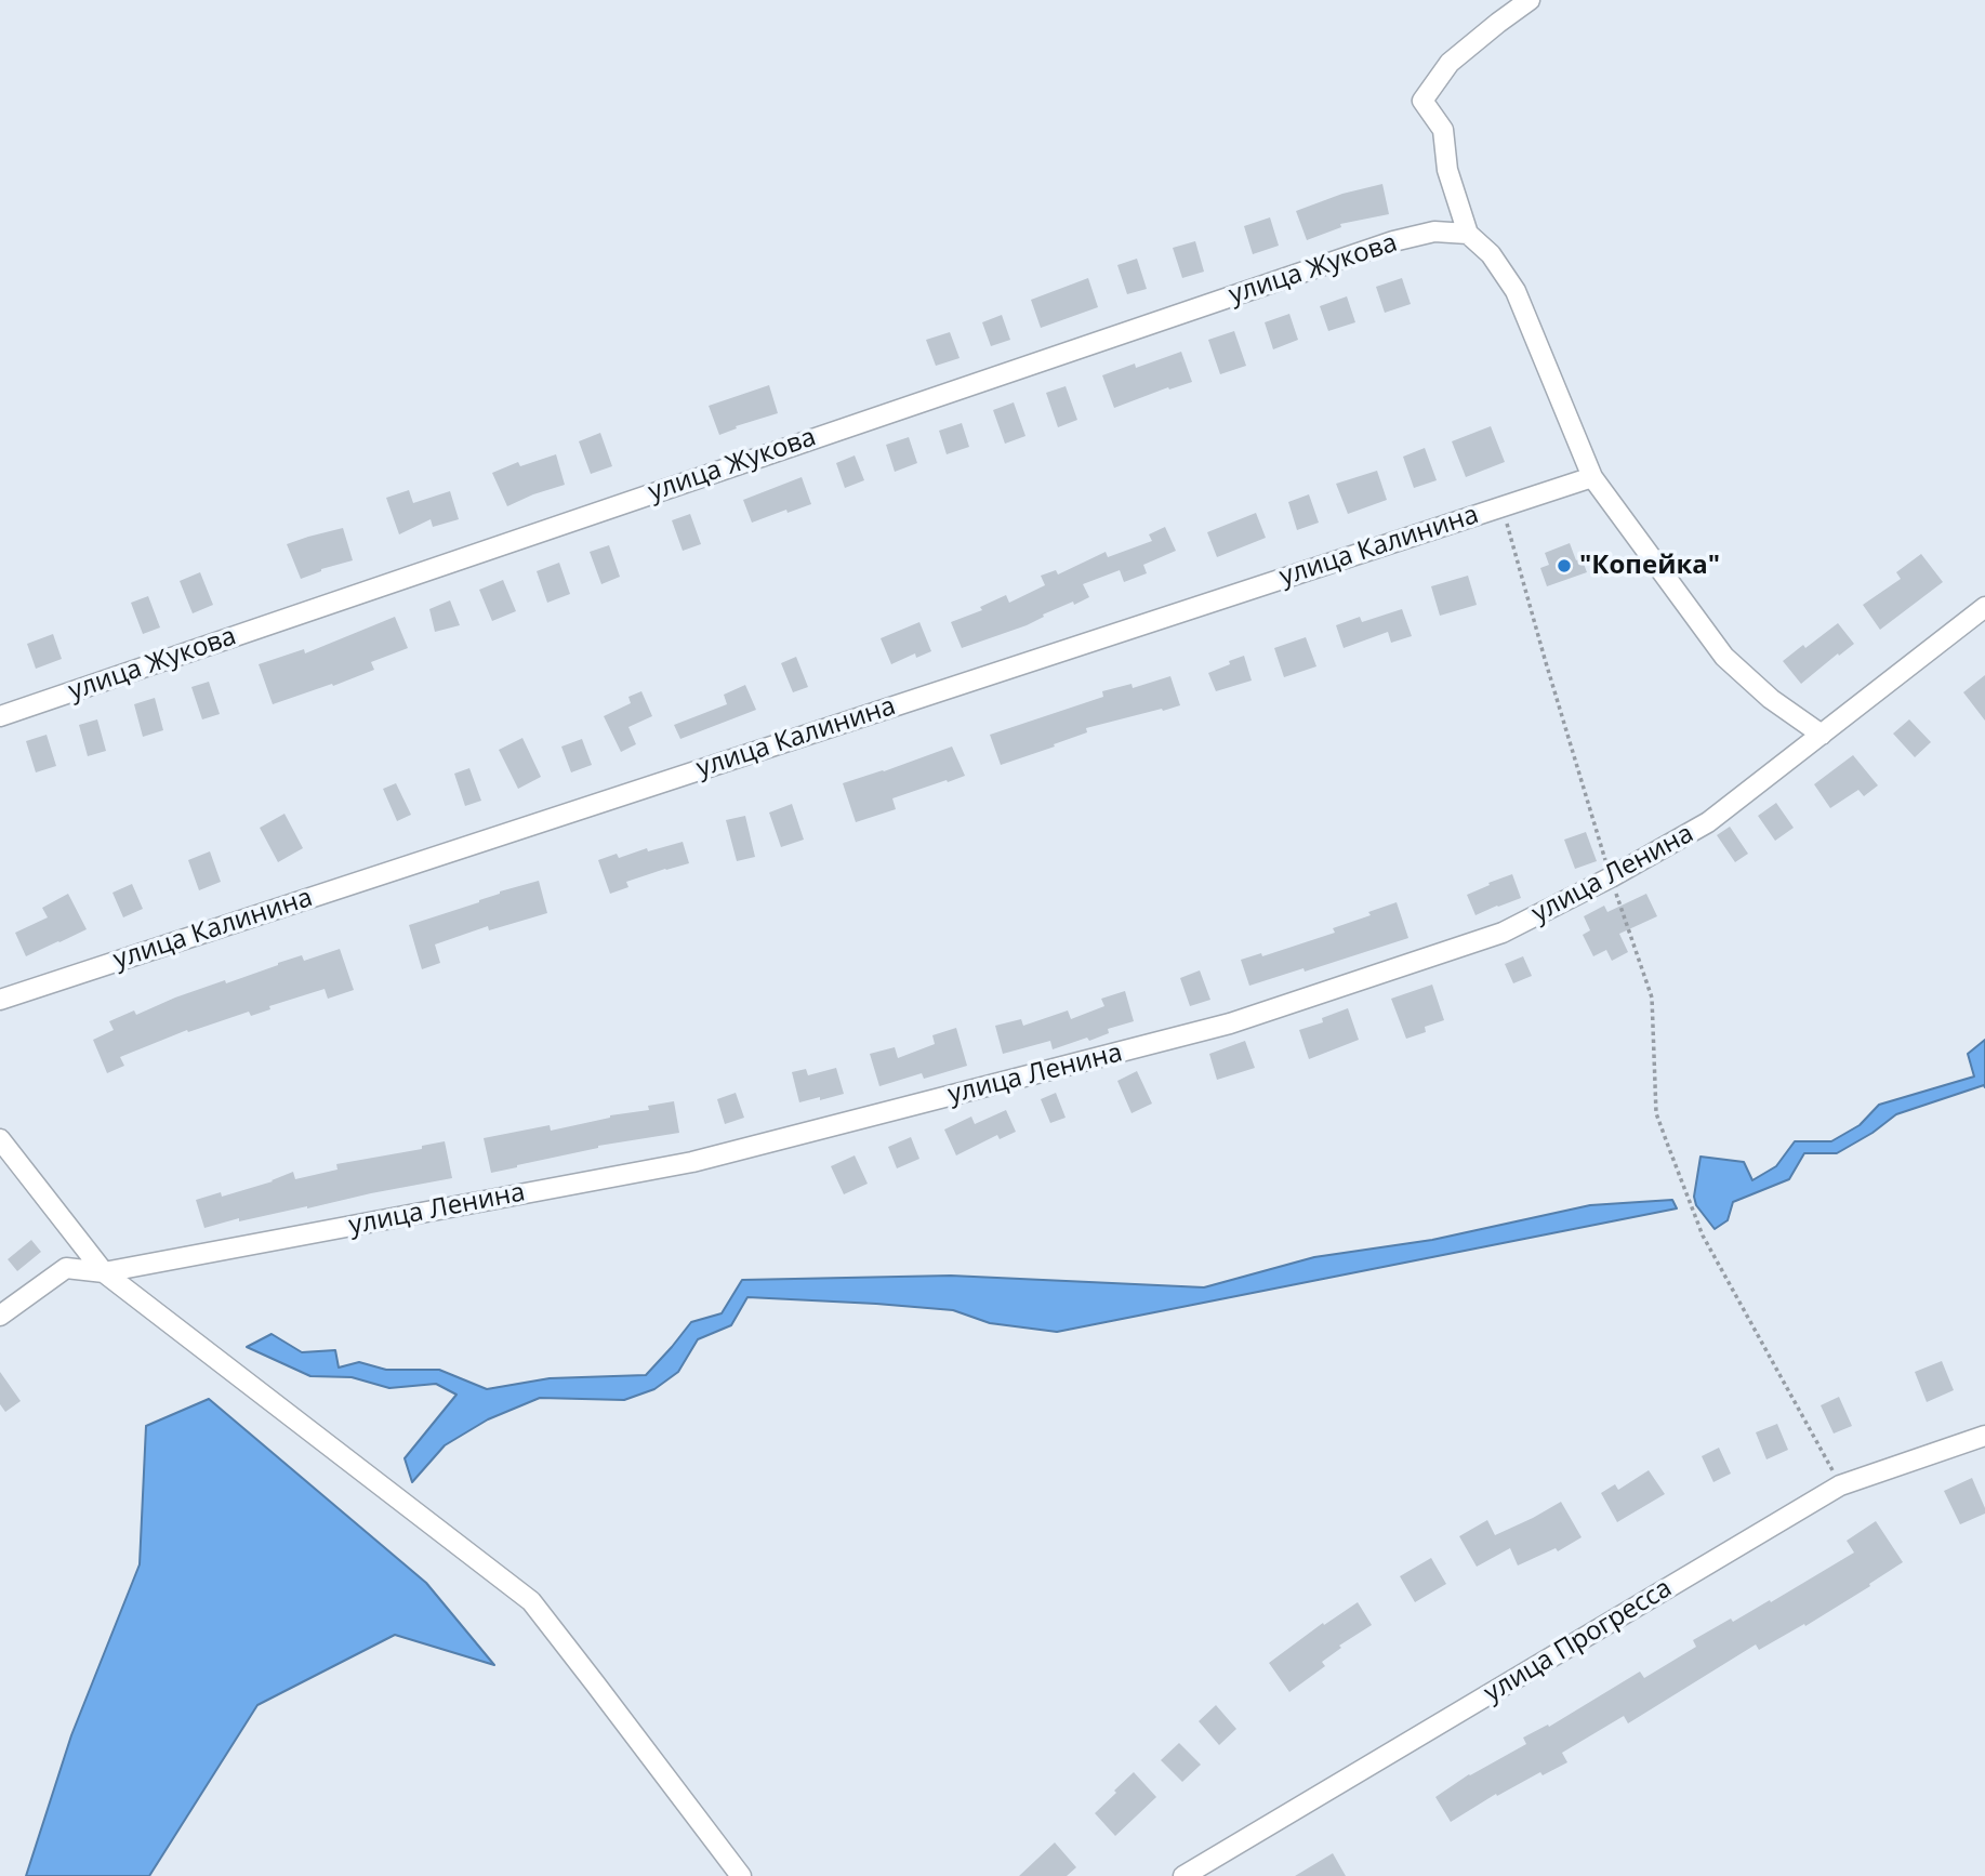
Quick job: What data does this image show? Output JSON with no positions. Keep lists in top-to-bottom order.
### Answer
{
  "streets": {
    "street": [
      "улица Жукова",
      "улица Калинина",
      "улица Ленина",
      "улица Прогресса"
    ]
  },
  "places": ["\"Копейка\""]
}
